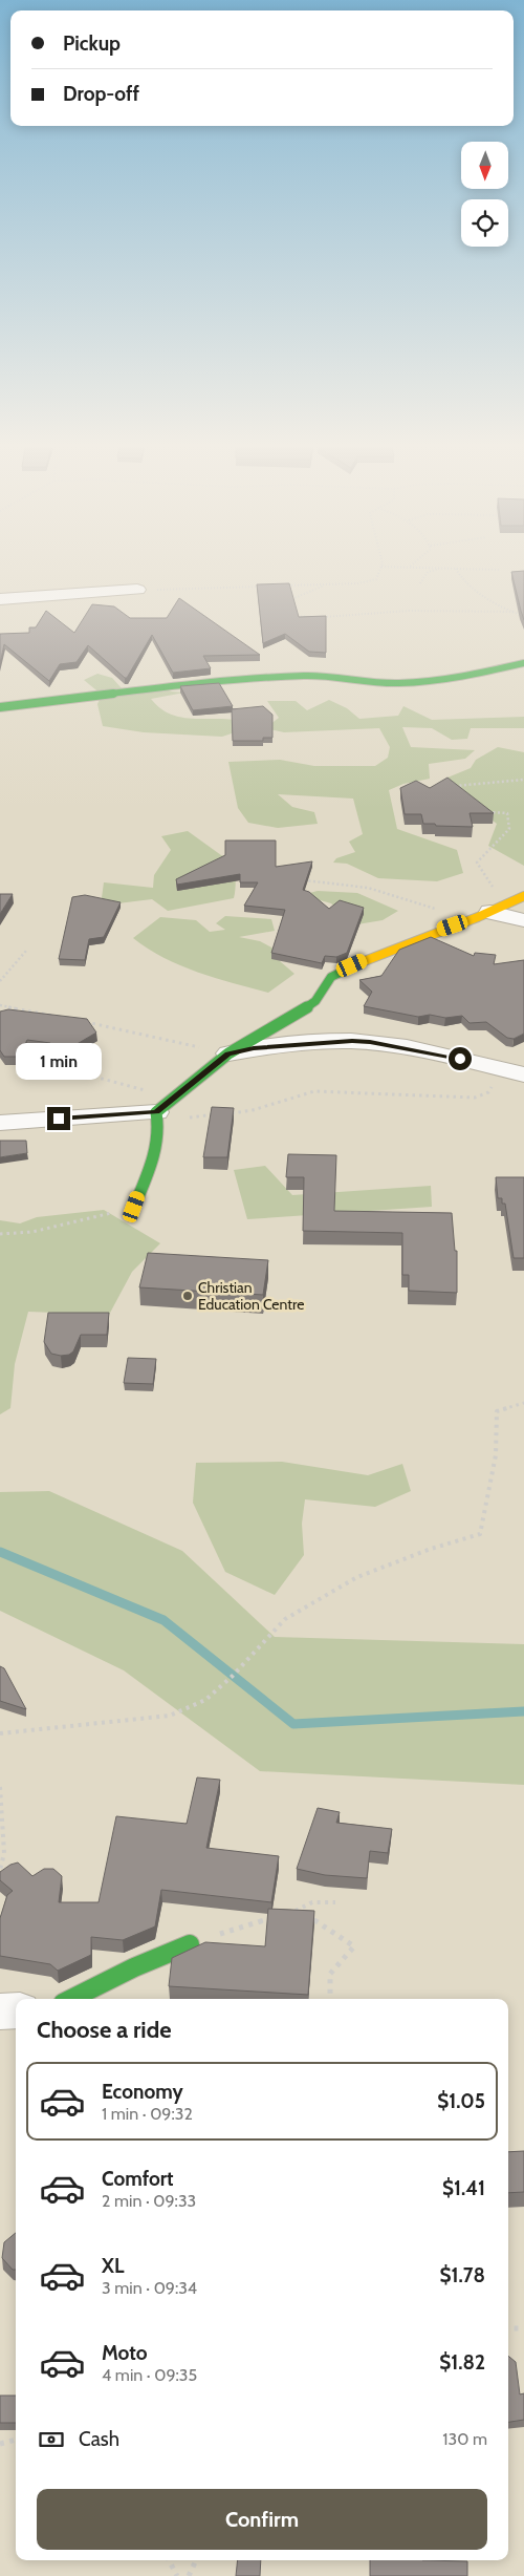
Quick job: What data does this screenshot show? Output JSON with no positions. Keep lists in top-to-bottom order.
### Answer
{
  "places": ["Christian Education Centre"],
  "north": "bottom",
  "page": {
    "banner": ["Pickup", "Drop-off"],
    "bubble": "1 min",
    "heading": "Choose a ride",
    "list": [
      {
        "name": "Economy",
        "note": "1 min · 09:32",
        "value": "$1.05"
      },
      {
        "name": "Comfort",
        "note": "2 min · 09:33",
        "value": "$1.41"
      },
      {
        "name": "XL",
        "note": "3 min · 09:34",
        "value": "$1.78"
      },
      {
        "name": "Moto",
        "note": "4 min · 09:35",
        "value": "$1.82"
      }
    ],
    "pay": ["Cash", "130 m"],
    "buttons": "Confirm"
  }
}
